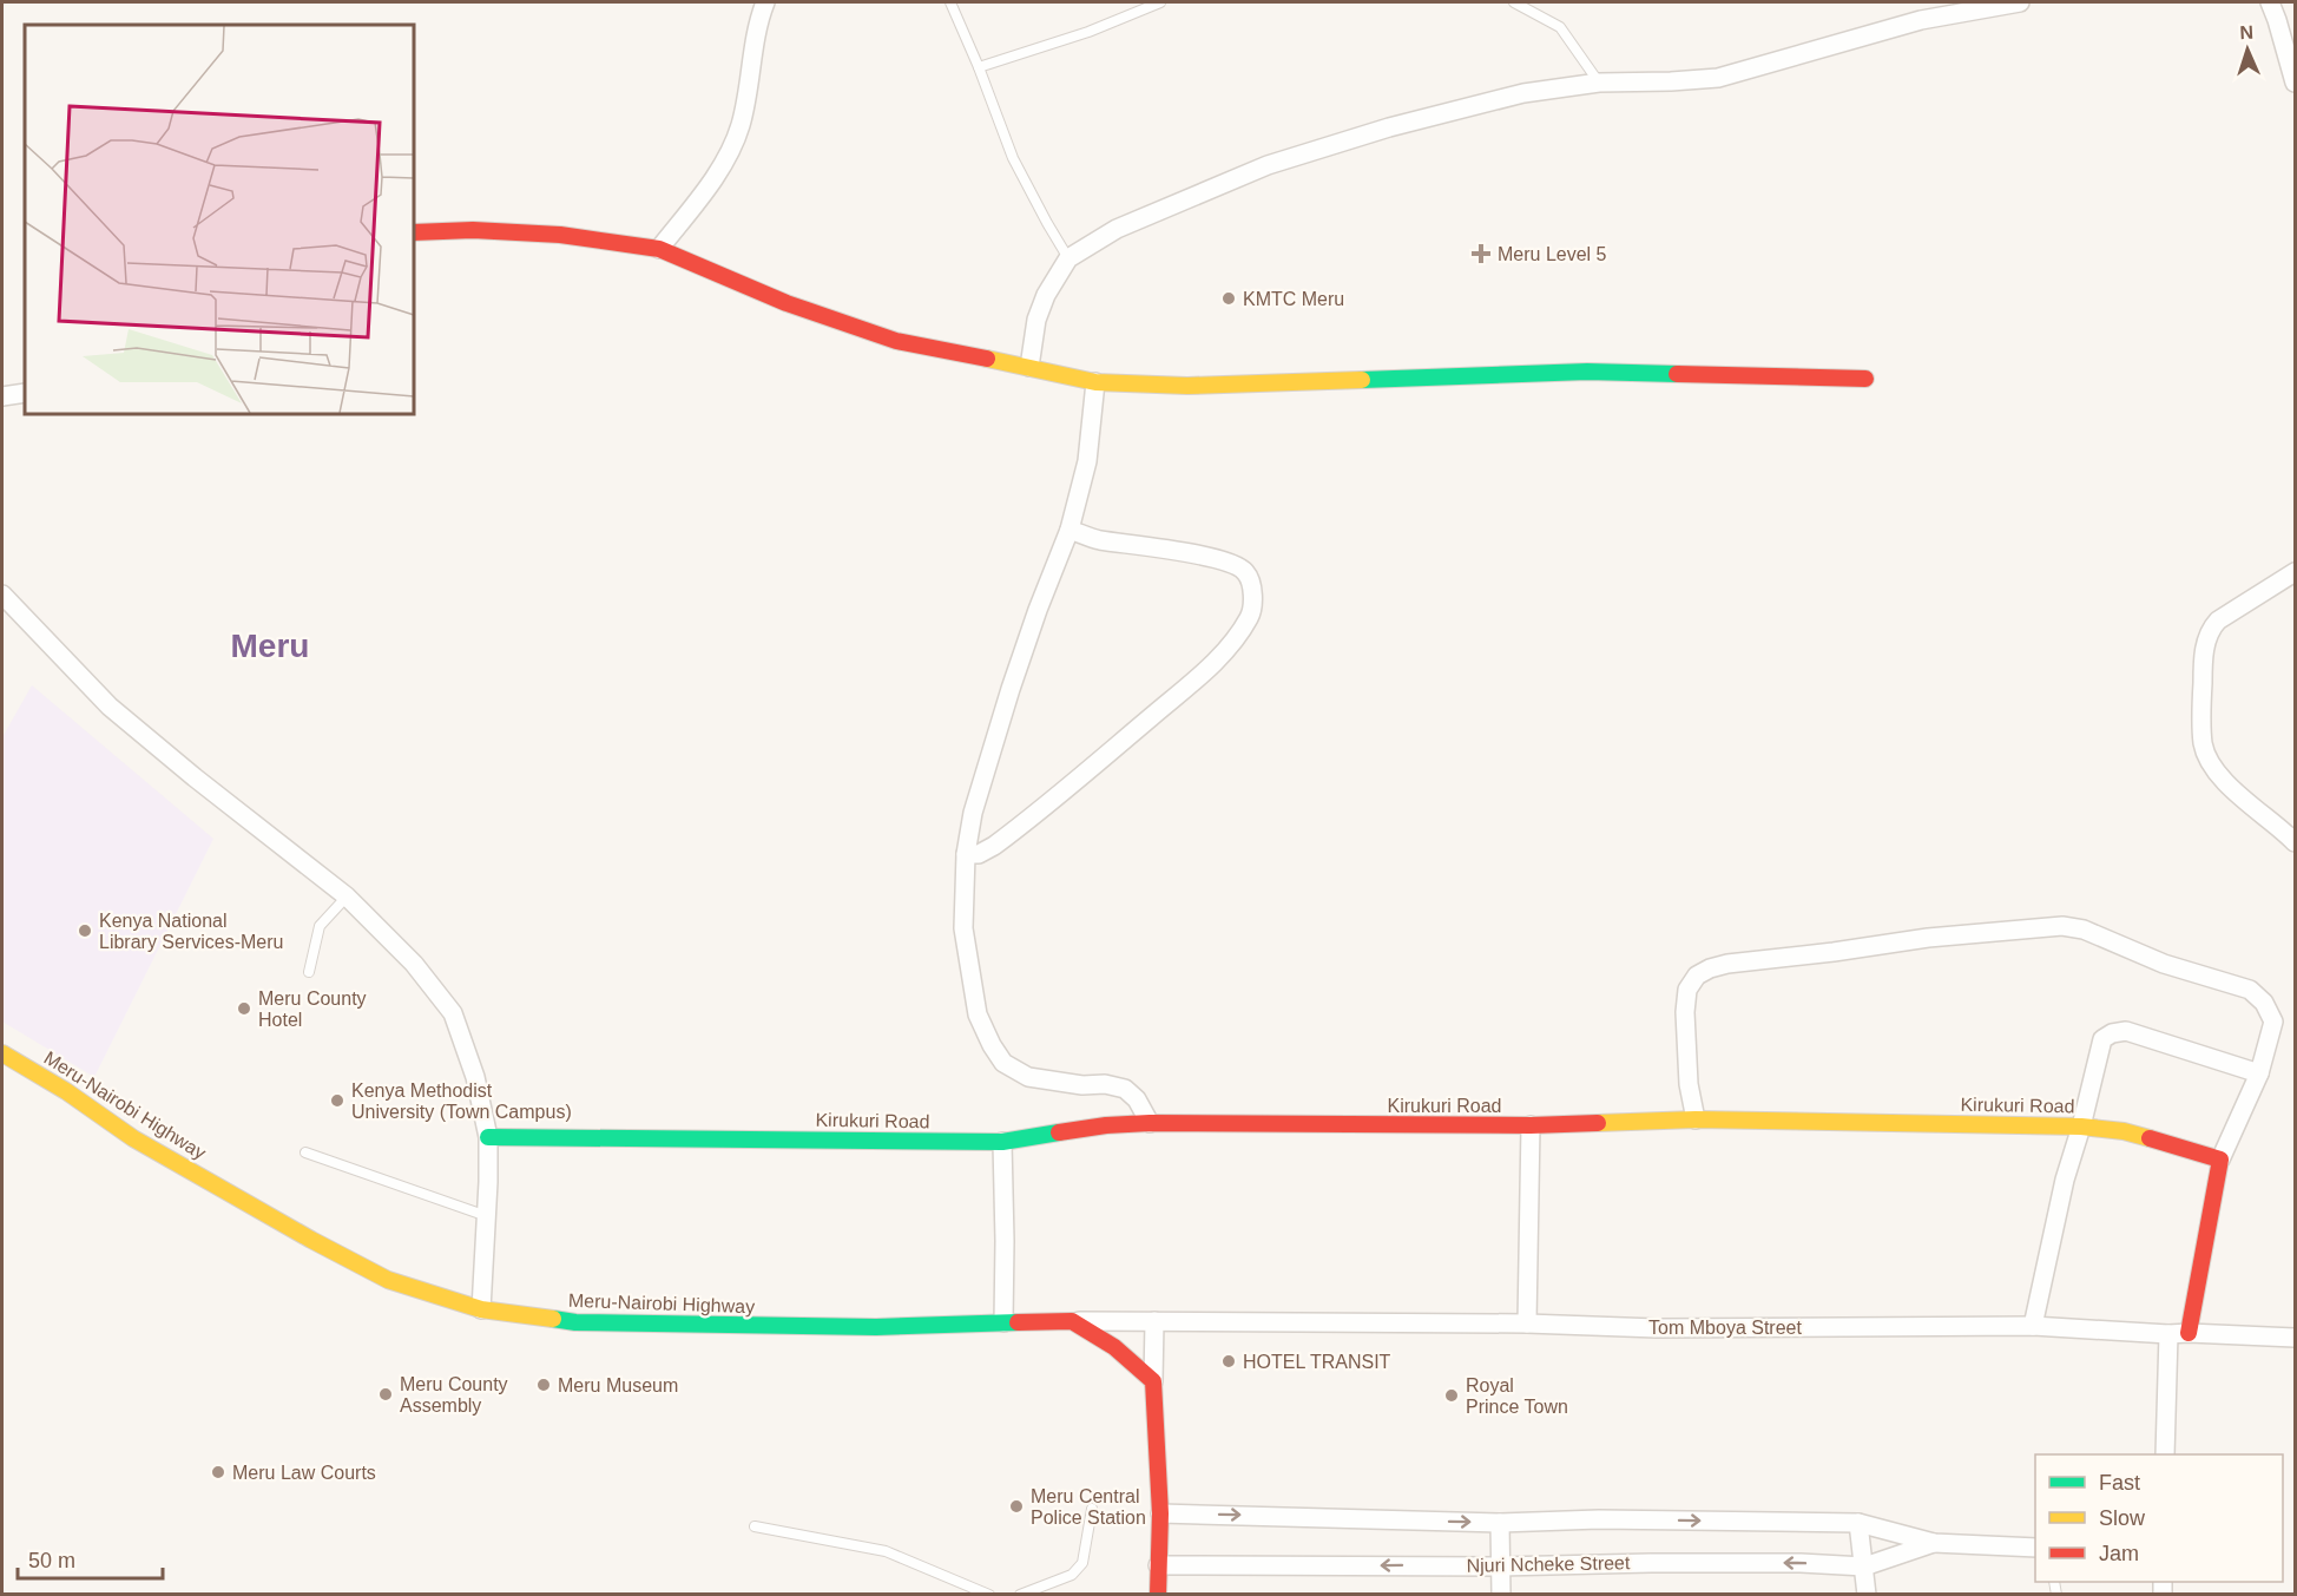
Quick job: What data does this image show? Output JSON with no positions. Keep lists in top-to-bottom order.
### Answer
{
  "streets": {
    "main road": ["Meru-Nairobi Highway", "Kirukuri Road"],
    "street": ["Tom Mboya Street", "Njuri Ncheke Street"]
  },
  "crossings": [
    ["Meru-Nairobi Highway", "Tom Mboya Street"]
  ],
  "districts": ["Meru"],
  "places": {
    "health": ["Meru Level 5"],
    "other": [
      "KMTC Meru",
      "Kenya National Library Services-Meru",
      "Meru County Hotel",
      "Kenya Methodist University (Town Campus)",
      "HOTEL TRANSIT",
      "Meru Museum",
      "Meru County Assembly",
      "Royal Prince Town",
      "Meru Law Courts",
      "Meru Central Police Station"
    ]
  },
  "legend": ["Fast", "Slow", "Jam"],
  "scale_bar": "50 m",
  "north": "top"
}
